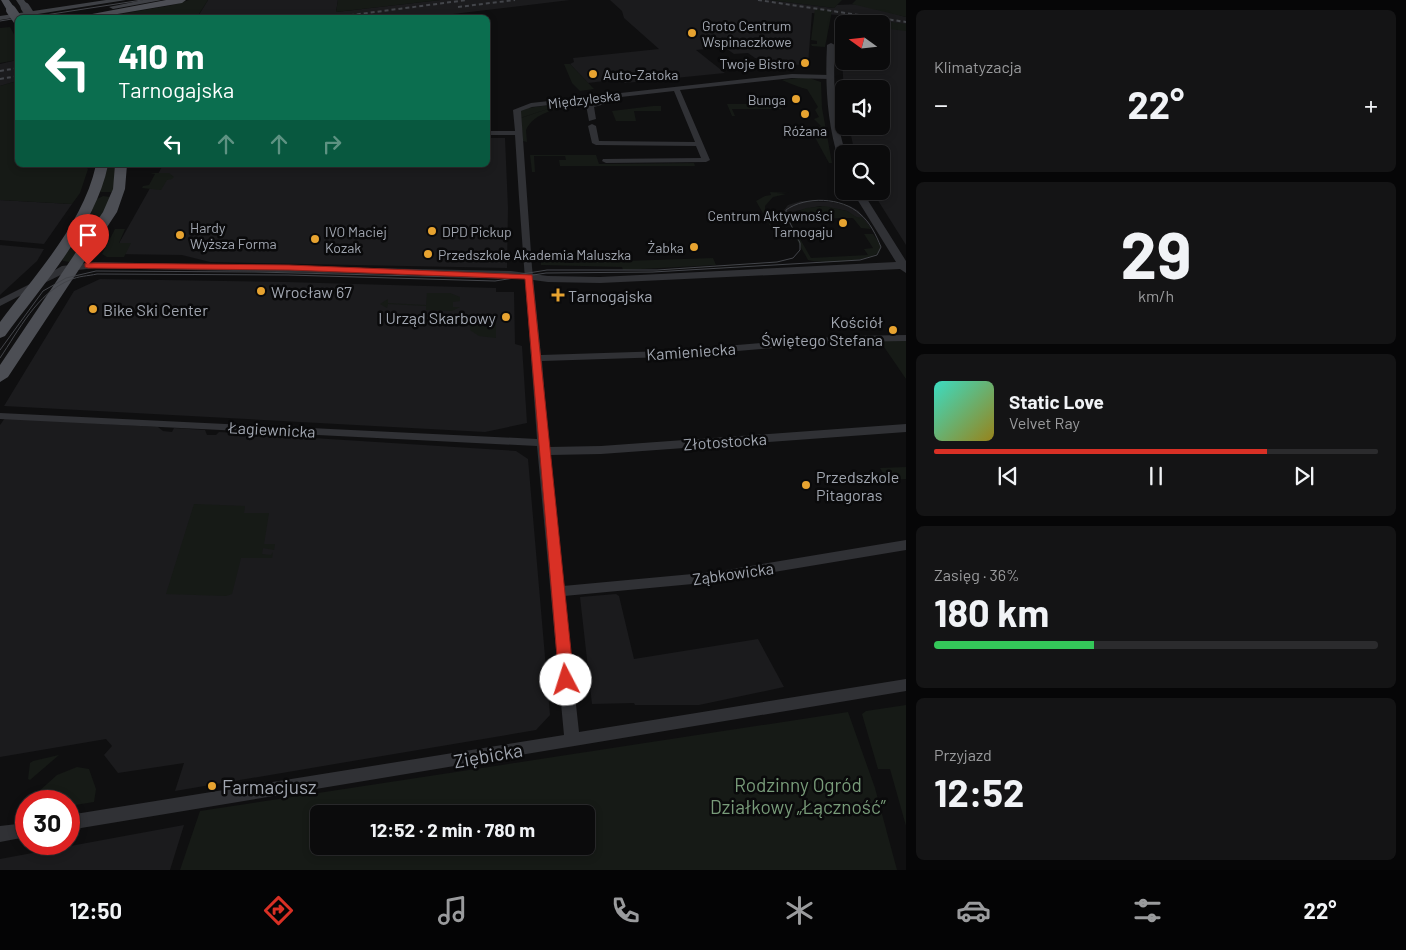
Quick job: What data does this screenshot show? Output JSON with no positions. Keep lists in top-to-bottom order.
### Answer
{
  "streets": {
    "street": [
      "Międzyleska",
      "Kamieniecka",
      "Łagiewnicka",
      "Złotostocka",
      "Ząbkowicka",
      "Ziębicka"
    ]
  },
  "crossings": [
    ["Łagiewnicka", "Złotostocka"]
  ],
  "parks": ["Rodzinny Ogród Działkowy „Łączność”"],
  "places": {
    "other": [
      "Groto Centrum Wspinaczkowe",
      "Twoje Bistro",
      "Auto-Zatoka",
      "Bunga",
      "Różana",
      "Centrum Aktywności Tarnogaju",
      "DPD Pickup",
      "Hardy Wyższa Forma",
      "IVO Maciej Kozak",
      "Żabka",
      "Przedszkole Akademia Maluszka",
      "Wrocław 67",
      "Bike Ski Center",
      "I Urząd Skarbowy",
      "Kościół Świętego Stefana",
      "Przedszkole Pitagoras",
      "Farmacjusz"
    ],
    "health": ["Tarnogajska"]
  },
  "north": "left",
  "page": {
    "tile": [
      "Klimatyzacja",
      ["29", "km/h"],
      ["Zasięg · 36%", "180 km"],
      ["Przyjazd", "12:52"]
    ],
    "turn": ["410 m", "Tarnogajska"],
    "heat": ["−", "22°", "+"],
    "song": ["Static Love", "Velvet Ray"],
    "limit": "30",
    "trip": "12:52 · 2 min · 780 m",
    "tabs": ["12:50", "22°"]
  }
}
